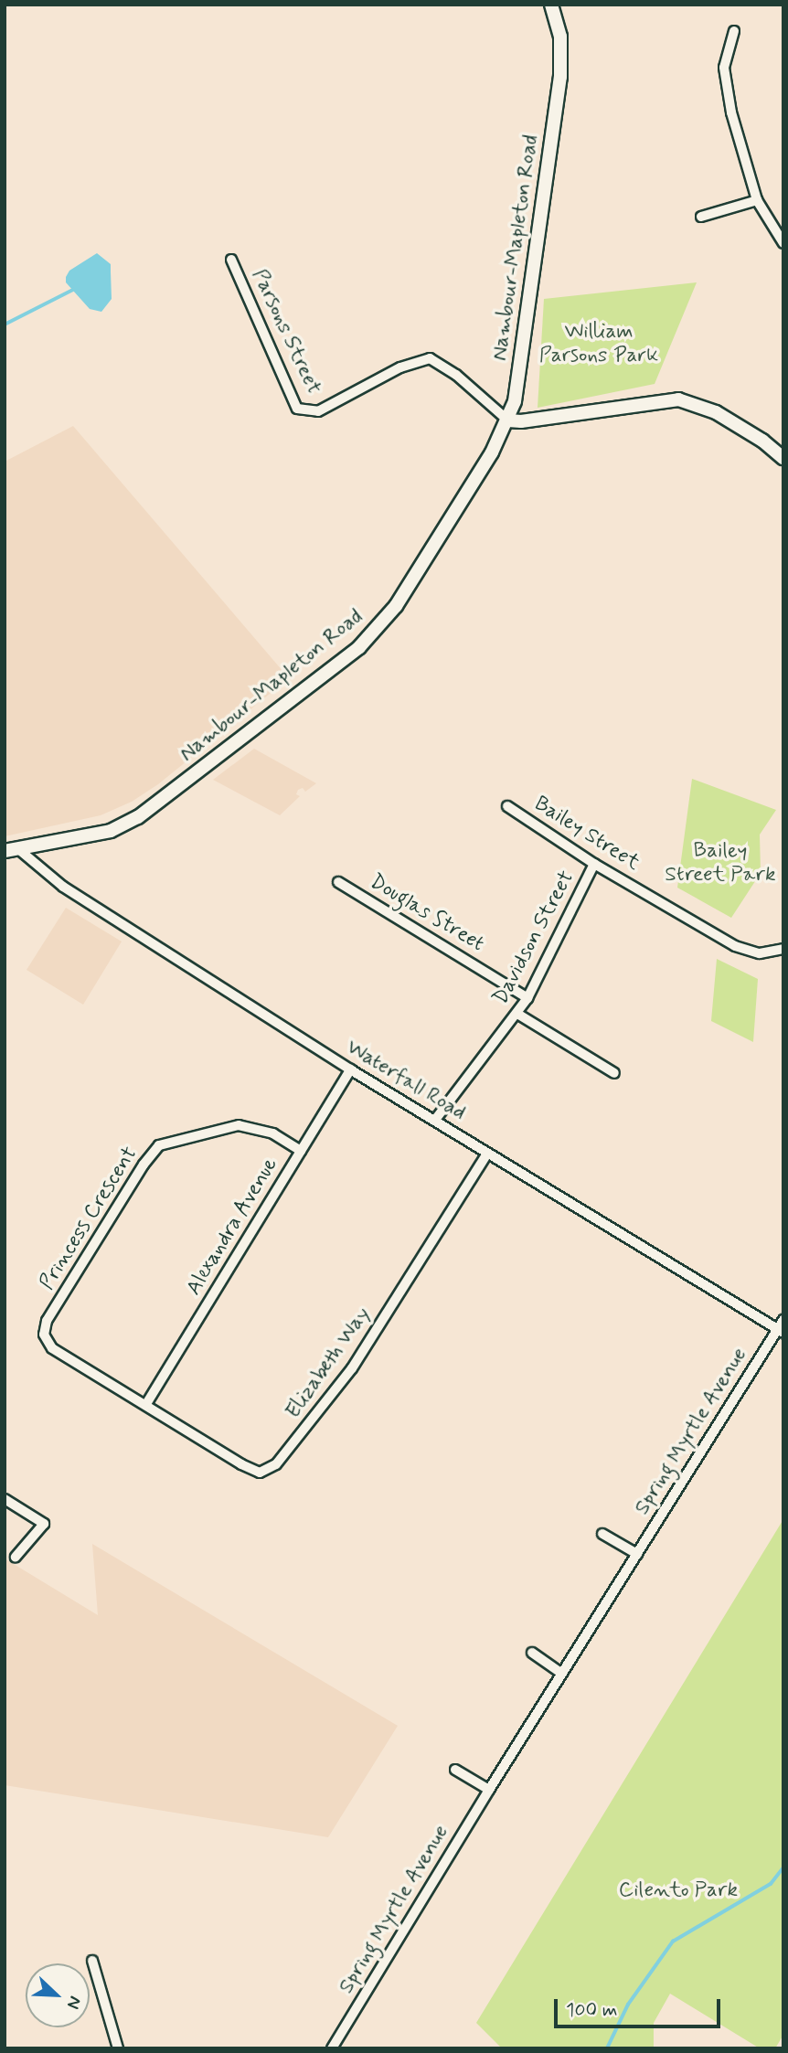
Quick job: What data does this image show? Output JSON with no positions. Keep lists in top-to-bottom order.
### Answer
{
  "streets": {
    "main road": ["Nambour-Mapleton Road"],
    "street": [
      "Parsons Street",
      "Bailey Street",
      "Douglas Street",
      "Davidson Street",
      "Waterfall Road",
      "Princess Crescent",
      "Alexandra Avenue",
      "Elizabeth Way",
      "Spring Myrtle Avenue"
    ]
  },
  "crossings": [
    ["Nambour-Mapleton Road", "Parsons Street"],
    ["Nambour-Mapleton Road", "Waterfall Road"],
    ["Bailey Street", "Davidson Street"],
    ["Douglas Street", "Davidson Street"],
    ["Davidson Street", "Waterfall Road"],
    ["Waterfall Road", "Alexandra Avenue"],
    ["Waterfall Road", "Elizabeth Way"],
    ["Waterfall Road", "Spring Myrtle Avenue"],
    ["Princess Crescent", "Alexandra Avenue"],
    ["Princess Crescent", "Elizabeth Way"],
    ["Alexandra Avenue", "Elizabeth Way"]
  ],
  "parks": ["William Parsons Park", "Bailey Street Park", "Cilento Park"],
  "scale_bar": "100 m",
  "north": "bottom right"
}
